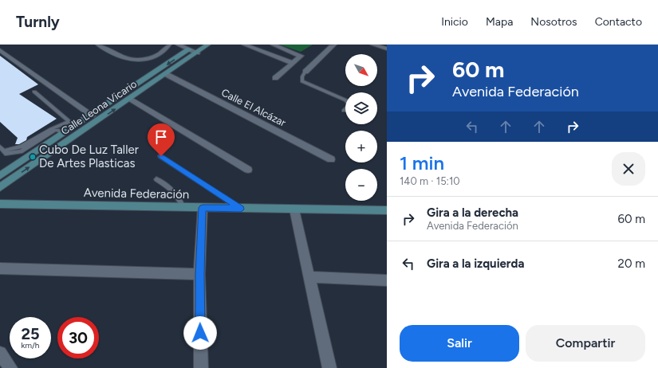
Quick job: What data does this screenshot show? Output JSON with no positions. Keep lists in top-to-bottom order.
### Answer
{
  "streets": {
    "main road": ["Calle Leona Vicario", "Avenida Federación"],
    "street": ["Calle El Alcázar"]
  },
  "crossings": [
    ["Calle Leona Vicario", "Calle El Alcázar"]
  ],
  "places": ["Cubo De Luz Taller De Artes Plasticas"],
  "north": "bottom right",
  "page": {
    "header": "Turnly",
    "nav": [
      "Inicio",
      "Mapa",
      "Nosotros",
      "Contacto"
    ],
    "turn": ["60 m", "Avenida Federación"],
    "map_buttons": ["+", "−"],
    "heading": ["1 min", "140 m · 15:10"],
    "list": [
      {
        "name": "Gira a la derecha",
        "note": "Avenida Federación",
        "value": "60 m"
      },
      {
        "name": "Gira a la izquierda",
        "value": "20 m"
      }
    ],
    "speed": "25 km/h",
    "limit": "30",
    "buttons": ["Salir", "Compartir"]
  }
}
